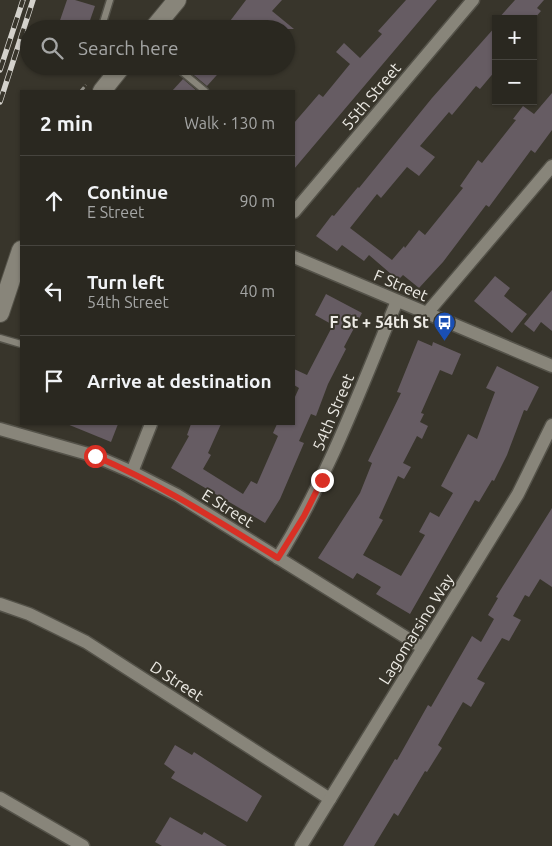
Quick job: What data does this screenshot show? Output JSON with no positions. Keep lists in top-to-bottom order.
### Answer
{
  "streets": {
    "street": [
      "55th Street",
      "F Street",
      "54th Street",
      "E Street",
      "Lagomarsino Way",
      "D Street"
    ]
  },
  "crossings": [
    ["F Street", "54th Street"],
    ["54th Street", "E Street"],
    ["E Street", "Lagomarsino Way"],
    ["Lagomarsino Way", "D Street"]
  ],
  "places": {
    "bus stop": ["F St + 54th St"]
  },
  "page": {
    "map_buttons": ["+", "−"],
    "search": "Search here",
    "heading": ["2 min", "Walk · 130 m"],
    "list": [
      ["Continue", "E Street", "90 m"],
      ["Turn left", "54th Street", "40 m"],
      "Arrive at destination"
    ]
  }
}
